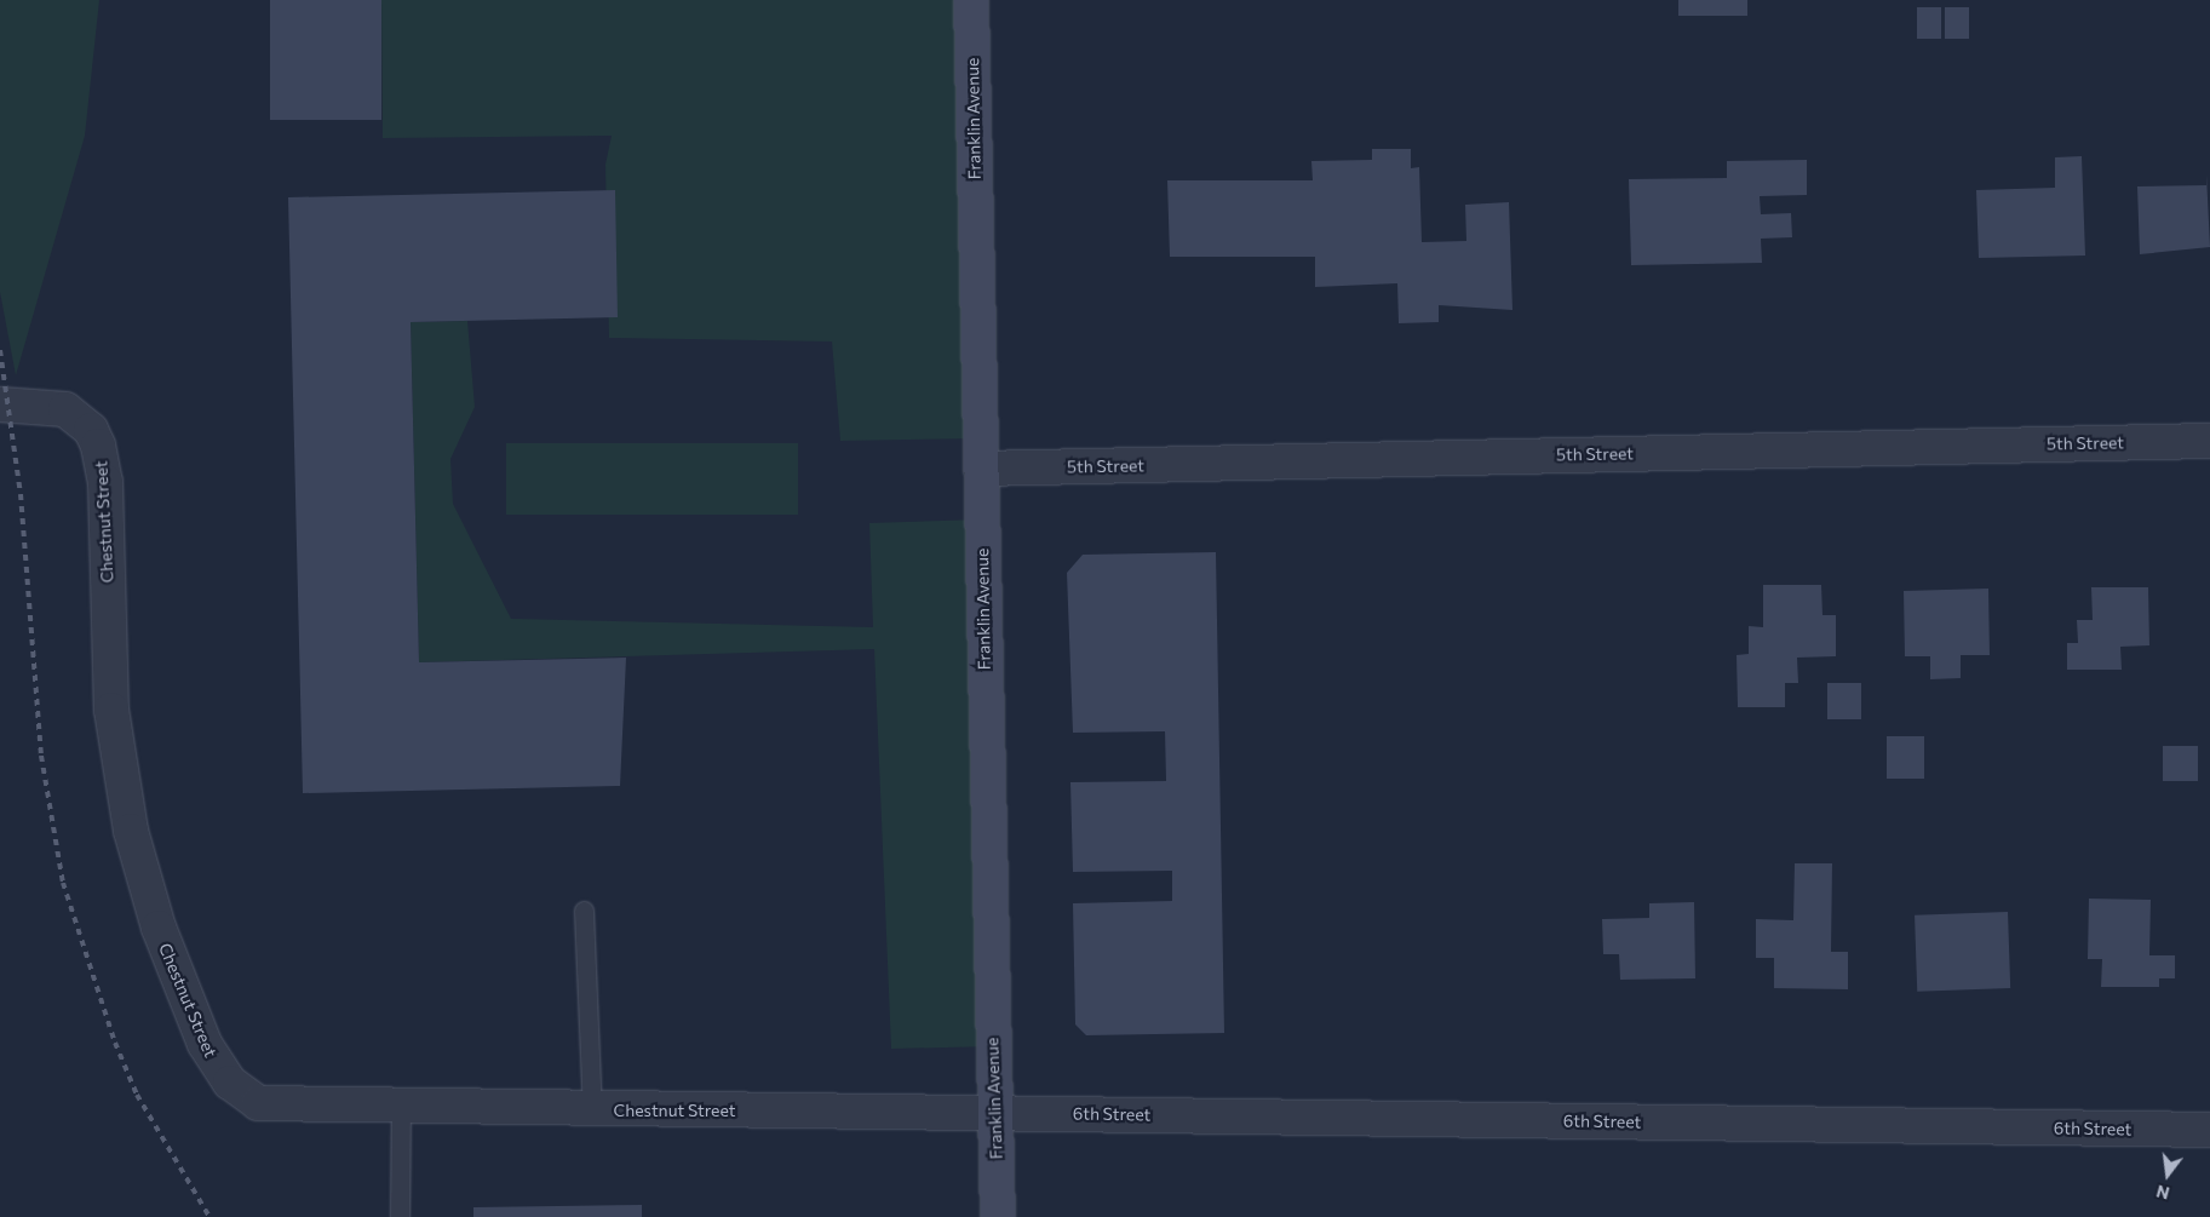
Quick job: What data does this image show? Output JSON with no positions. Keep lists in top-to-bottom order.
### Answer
{
  "streets": {
    "main road": ["Franklin Avenue"],
    "street": ["5th Street", "Chestnut Street", "6th Street"]
  },
  "crossings": [
    ["Franklin Avenue", "5th Street"],
    ["Franklin Avenue", "Chestnut Street"],
    ["Franklin Avenue", "6th Street"],
    ["Chestnut Street", "6th Street"]
  ],
  "north": "bottom"
}
